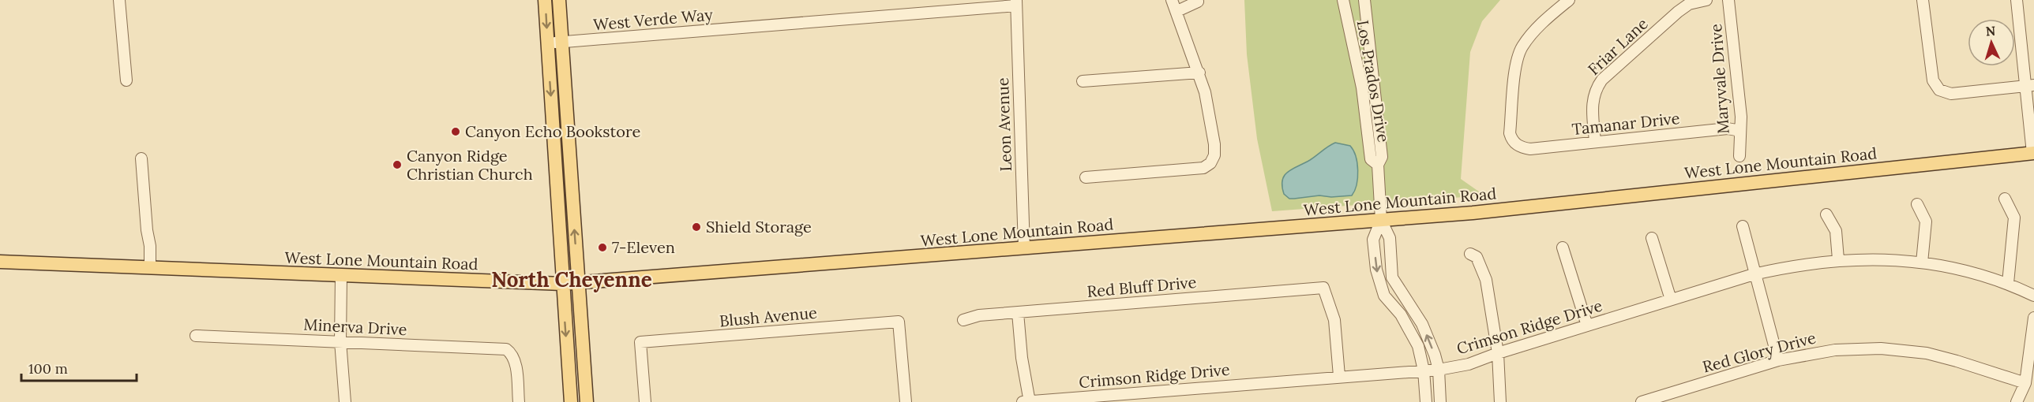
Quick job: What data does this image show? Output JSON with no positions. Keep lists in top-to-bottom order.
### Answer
{
  "streets": {
    "main road": ["West Lone Mountain Road"],
    "street": [
      "West Verde Way",
      "Friar Lane",
      "Maryvale Drive",
      "Los Prados Drive",
      "Tamanar Drive",
      "Leon Avenue",
      "Red Bluff Drive",
      "Blush Avenue",
      "Minerva Drive",
      "Crimson Ridge Drive",
      "Red Glory Drive"
    ]
  },
  "crossings": [
    ["West Verde Way", "Leon Avenue"],
    ["Friar Lane", "Tamanar Drive"],
    ["Maryvale Drive", "Tamanar Drive"],
    ["Los Prados Drive", "West Lone Mountain Road"],
    ["Leon Avenue", "West Lone Mountain Road"],
    ["Red Bluff Drive", "Crimson Ridge Drive"]
  ],
  "districts": ["North Cheyenne"],
  "places": [
    "Canyon Echo Bookstore",
    "Canyon Ridge Christian Church",
    "Shield Storage",
    "7-Eleven"
  ],
  "scale_bar": "100 m",
  "north": "top"
}
